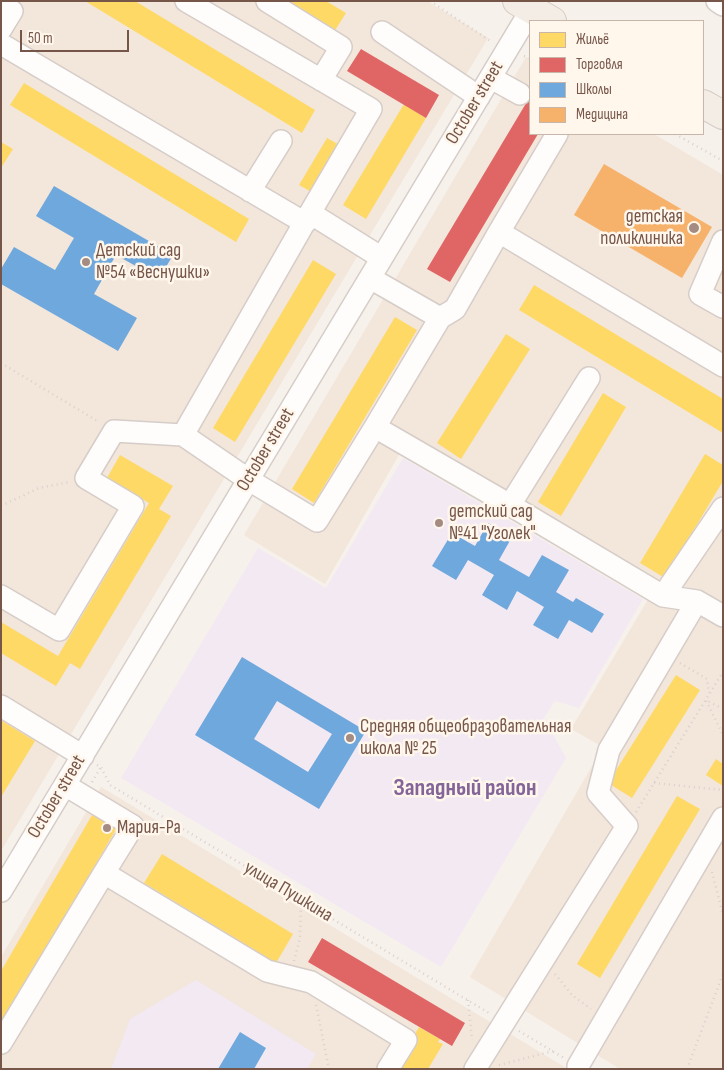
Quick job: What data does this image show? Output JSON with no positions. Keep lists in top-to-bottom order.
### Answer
{
  "streets": {
    "street": ["October street"],
    "path": ["улица Пушкина"]
  },
  "crossings": [
    ["October street", "улица Пушкина"]
  ],
  "districts": ["Западный район"],
  "places": [
    "детская поликлиника",
    "Детский сад №54 «Веснушки»",
    "детский сад №41 \"Уголек\"",
    "Средняя общеобразовательная школа № 25",
    "Мария-Ра"
  ],
  "legend": [
    "Жильё",
    "Торговля",
    "Школы",
    "Медицина"
  ],
  "scale_bar": "50 m"
}
